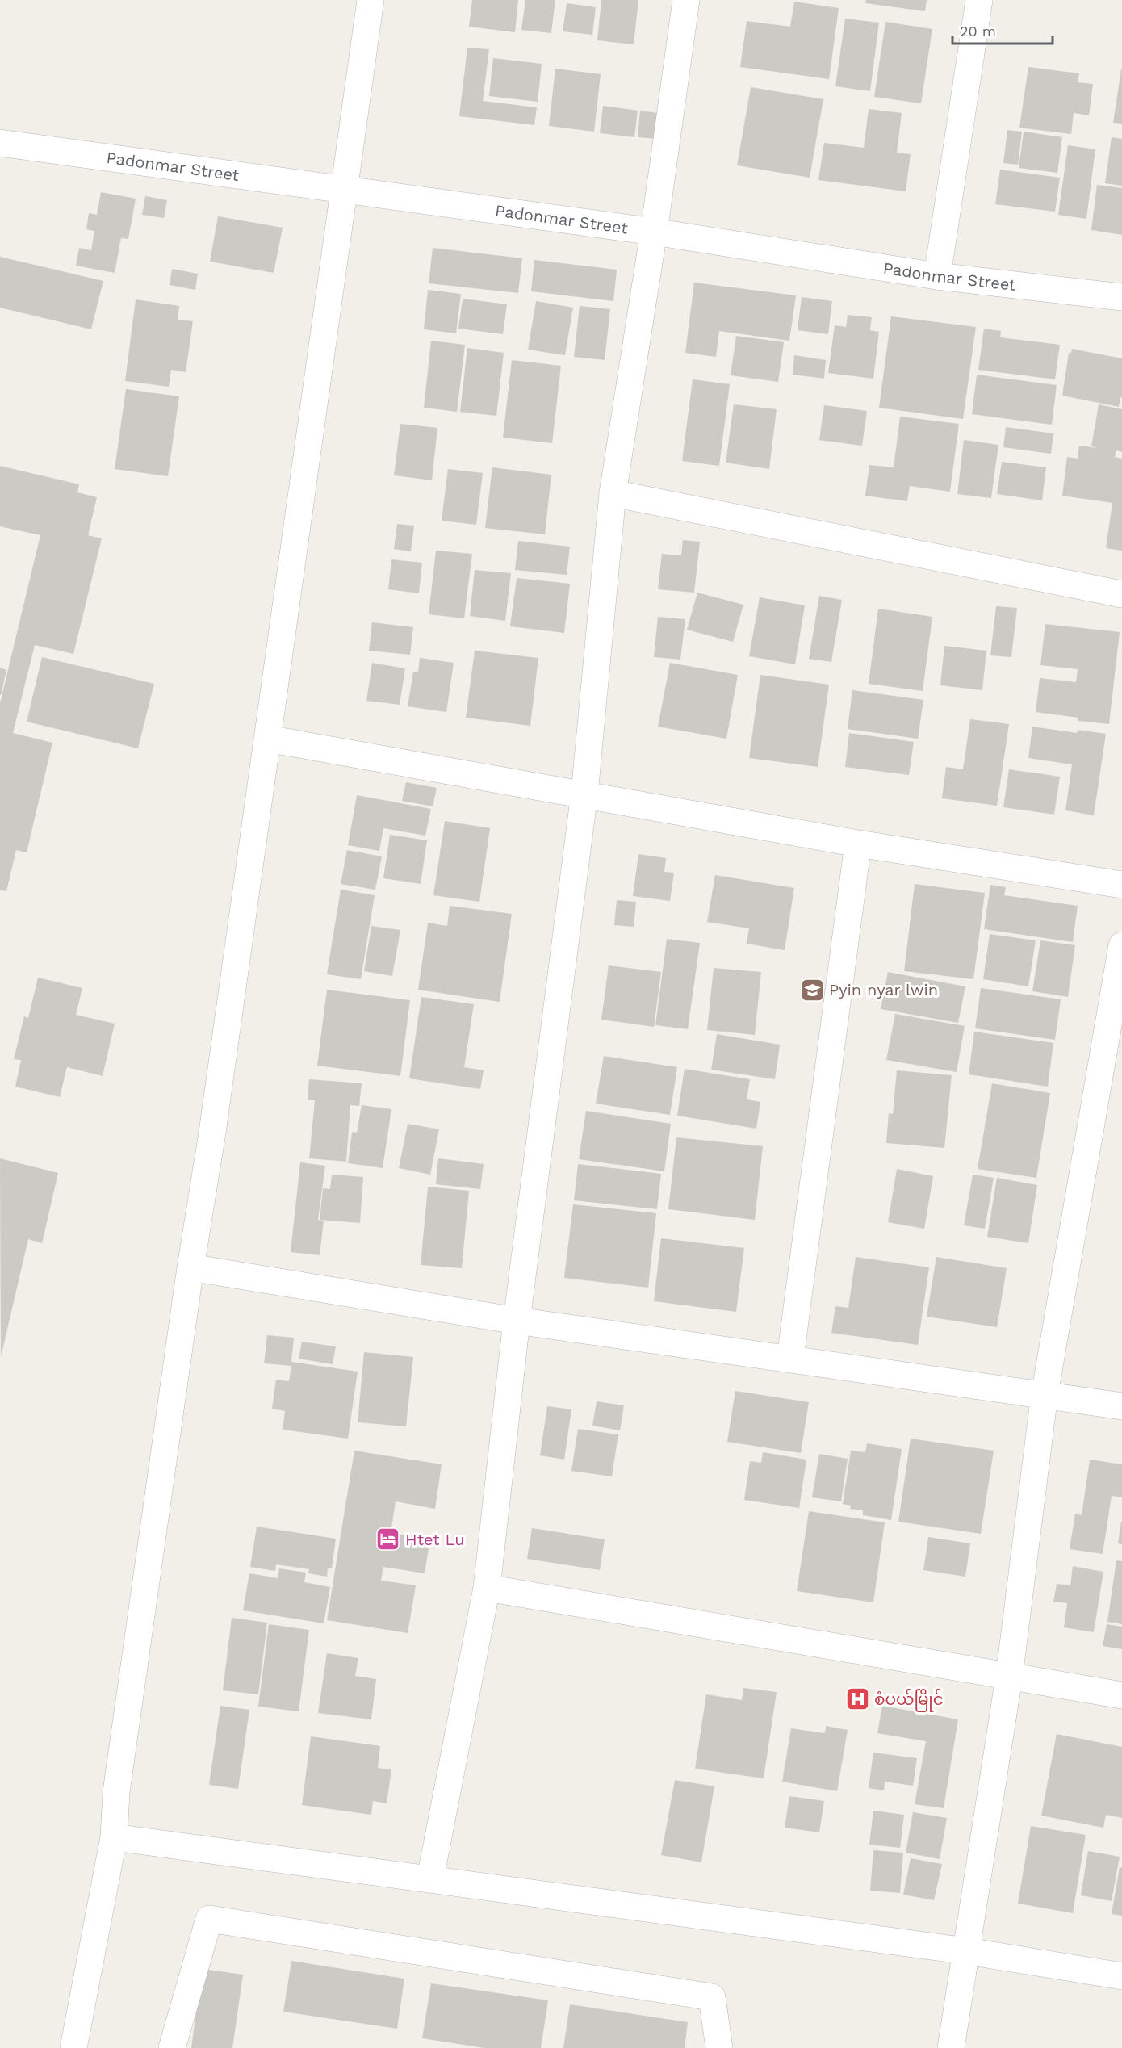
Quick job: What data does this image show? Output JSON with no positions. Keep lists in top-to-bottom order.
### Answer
{
  "streets": {
    "street": ["Padonmar Street"]
  },
  "places": {
    "school or university": ["Pyin nyar lwin"],
    "hotel": ["Htet Lu"],
    "hospital": ["စံပယ်မြိုင်"]
  },
  "scale_bar": "20 m"
}
